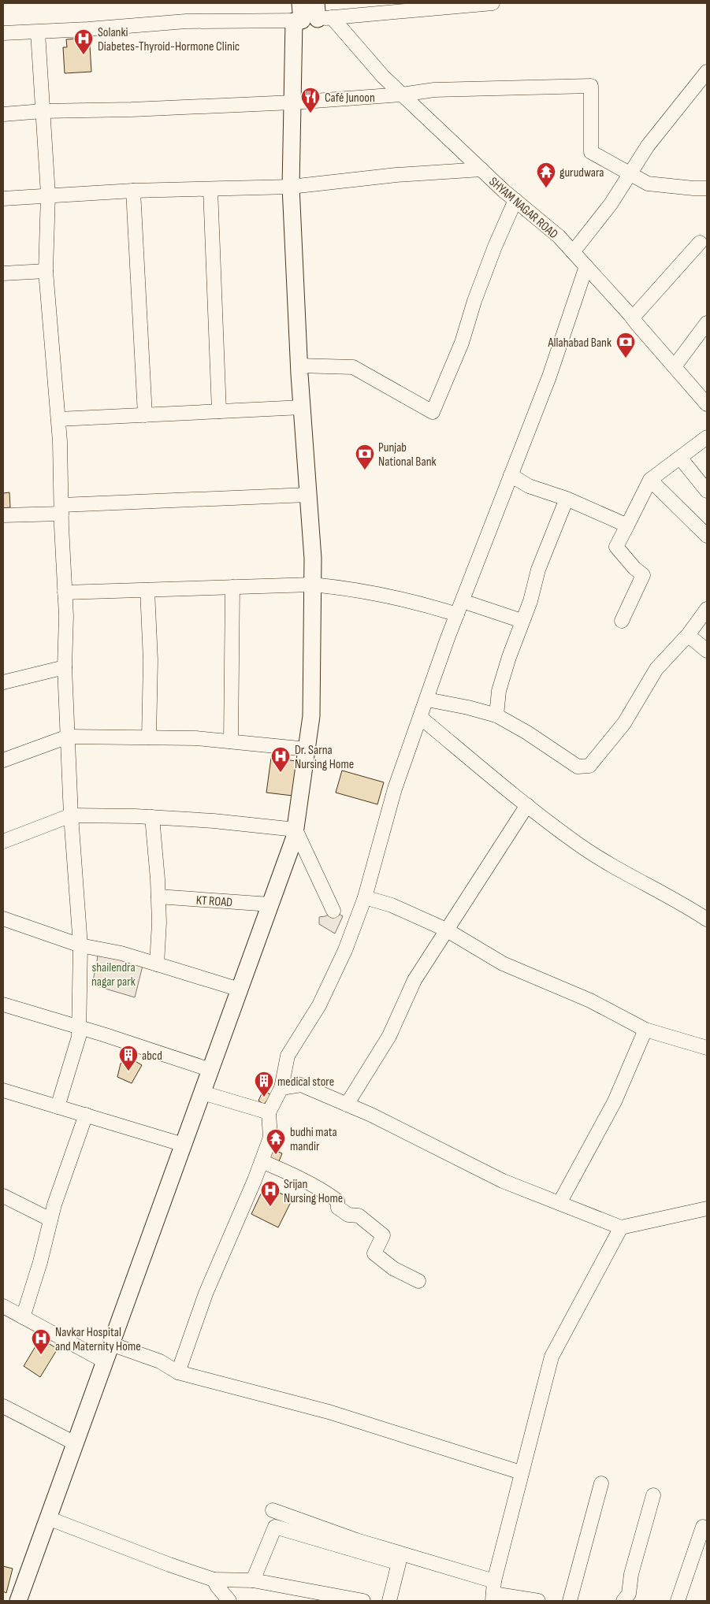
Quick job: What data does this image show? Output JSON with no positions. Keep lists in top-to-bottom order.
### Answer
{
  "streets": {
    "street": ["SHYAM NAGAR ROAD", "KT ROAD"]
  },
  "parks": ["shailendra nagar park"],
  "places": {
    "hospital": [
      "Solanki Diabetes-Thyroid-Hormone Clinic",
      "Dr. Sarna Nursing Home",
      "Srijan Nursing Home",
      "Navkar Hospital and Maternity Home"
    ],
    "restaurant": ["Café Junoon"],
    "temple": ["gurudwara", "budhi mata mandir"],
    "bank": ["Allahabad Bank", "Punjab National Bank"],
    "building": ["abcd", "medical store"]
  }
}
